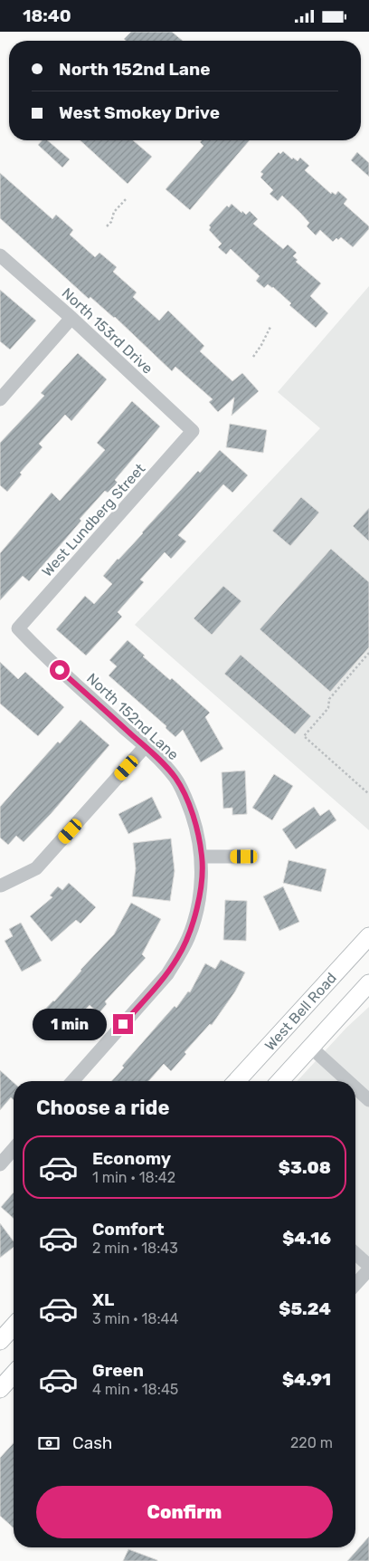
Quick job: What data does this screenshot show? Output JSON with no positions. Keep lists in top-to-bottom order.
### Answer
{
  "streets": {
    "main road": ["West Bell Road"],
    "street": ["North 153rd Drive", "West Lundberg Street", "North 152nd Lane"]
  },
  "crossings": [
    ["North 153rd Drive", "West Lundberg Street"],
    ["West Lundberg Street", "North 152nd Lane"]
  ],
  "page": {
    "status": "18:40",
    "banner": ["North 152nd Lane", "West Smokey Drive"],
    "bubble": "1 min",
    "heading": "Choose a ride",
    "list": [
      {
        "name": "Economy",
        "note": "1 min · 18:42",
        "value": "$3.08"
      },
      {
        "name": "Comfort",
        "note": "2 min · 18:43",
        "value": "$4.16"
      },
      {
        "name": "XL",
        "note": "3 min · 18:44",
        "value": "$5.24"
      },
      {
        "name": "Green",
        "note": "4 min · 18:45",
        "value": "$4.91"
      }
    ],
    "pay": ["Cash", "220 m"],
    "buttons": "Confirm"
  }
}
